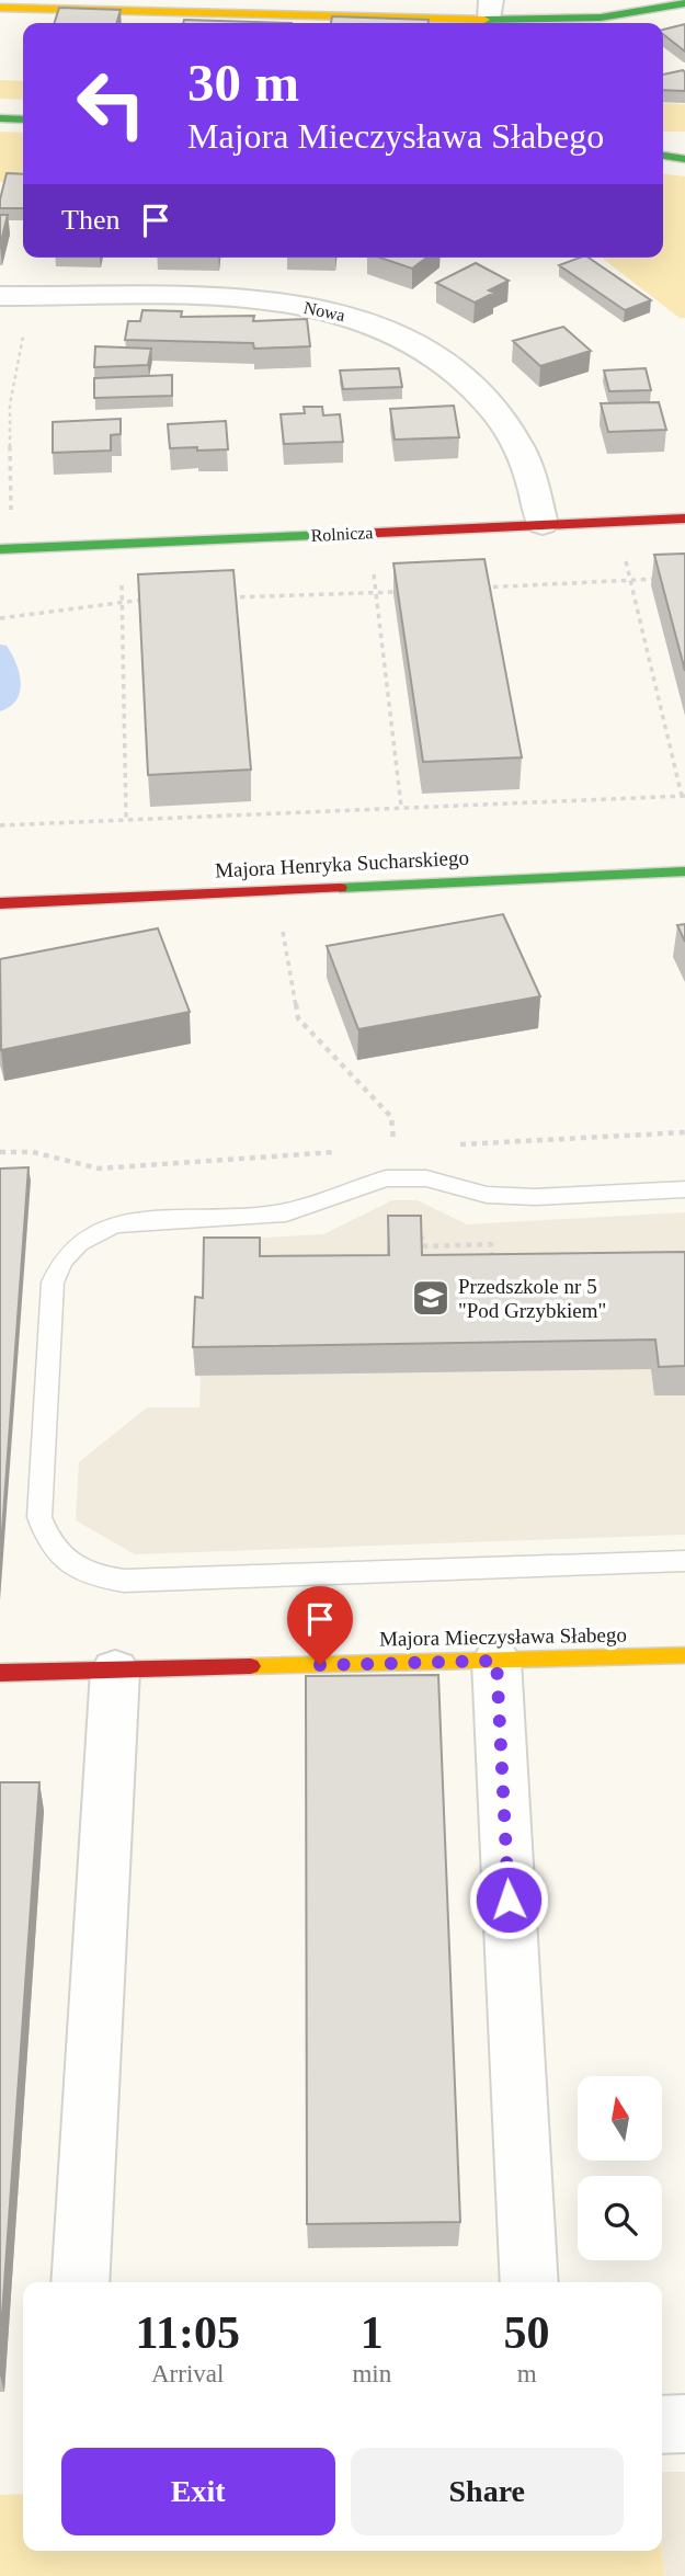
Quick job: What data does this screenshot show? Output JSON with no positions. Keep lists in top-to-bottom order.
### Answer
{
  "streets": {
    "street": [
      "Nowa",
      "Rolnicza",
      "Majora Henryka Sucharskiego",
      "Majora Mieczysława Słabego"
    ]
  },
  "crossings": [
    ["Nowa", "Rolnicza"]
  ],
  "places": {
    "school or university": ["Przedszkole nr 5 \"Pod Grzybkiem\""]
  },
  "north": "top",
  "page": {
    "turn": ["30 m", "Majora Mieczysława Słabego"],
    "then": "Then",
    "eta": [
      "11:05",
      "Arrival",
      "1",
      "min",
      "50",
      "m"
    ],
    "buttons": ["Exit", "Share"]
  }
}
